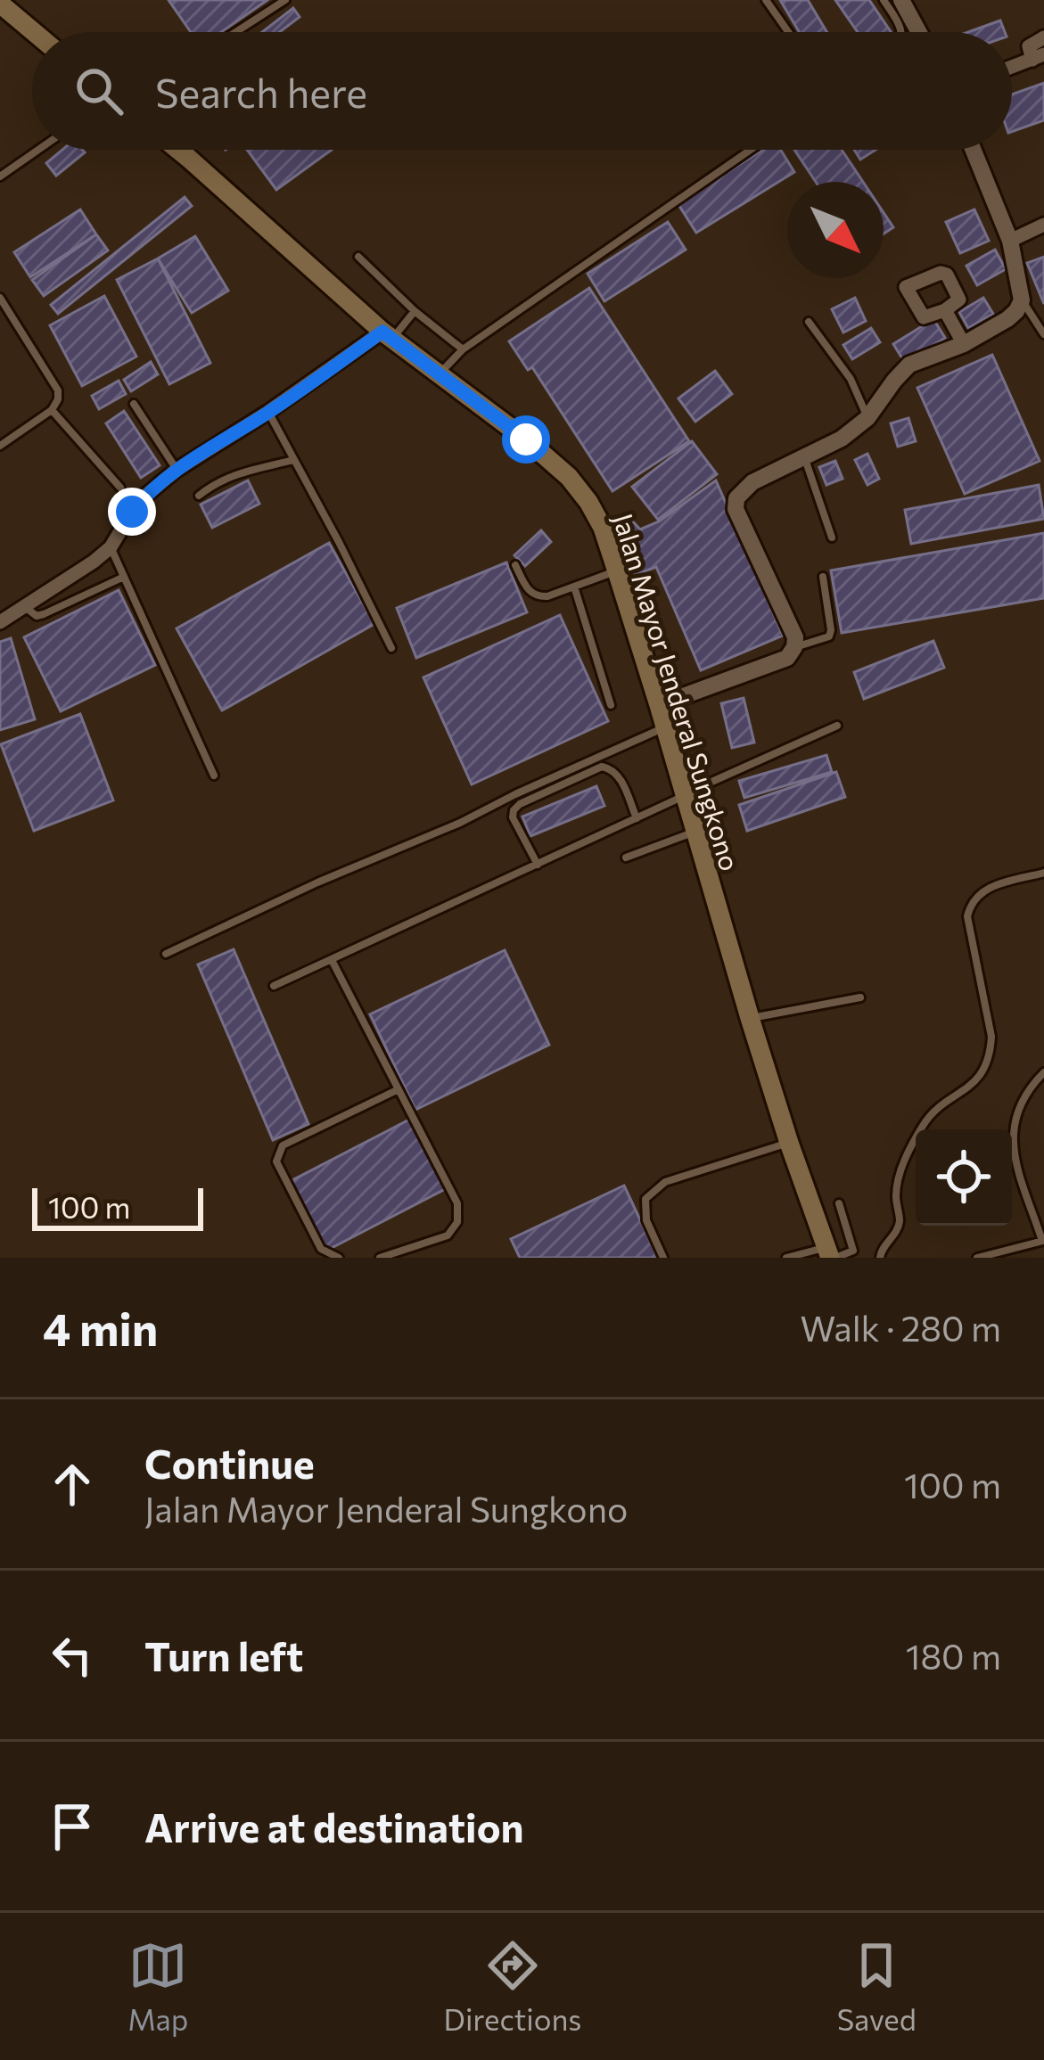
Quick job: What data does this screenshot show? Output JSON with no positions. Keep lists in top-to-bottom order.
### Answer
{
  "streets": {
    "main road": ["Jalan Mayor Jenderal Sungkono"]
  },
  "scale_bar": "100 m",
  "north": "bottom right",
  "page": {
    "search": "Search here",
    "scale": "100 m",
    "heading": ["4 min", "Walk · 280 m"],
    "list": [
      ["Continue", "Jalan Mayor Jenderal Sungkono", "100 m"],
      ["Turn left", "180 m"],
      "Arrive at destination"
    ],
    "nav": ["Map", "Directions", "Saved"]
  }
}
